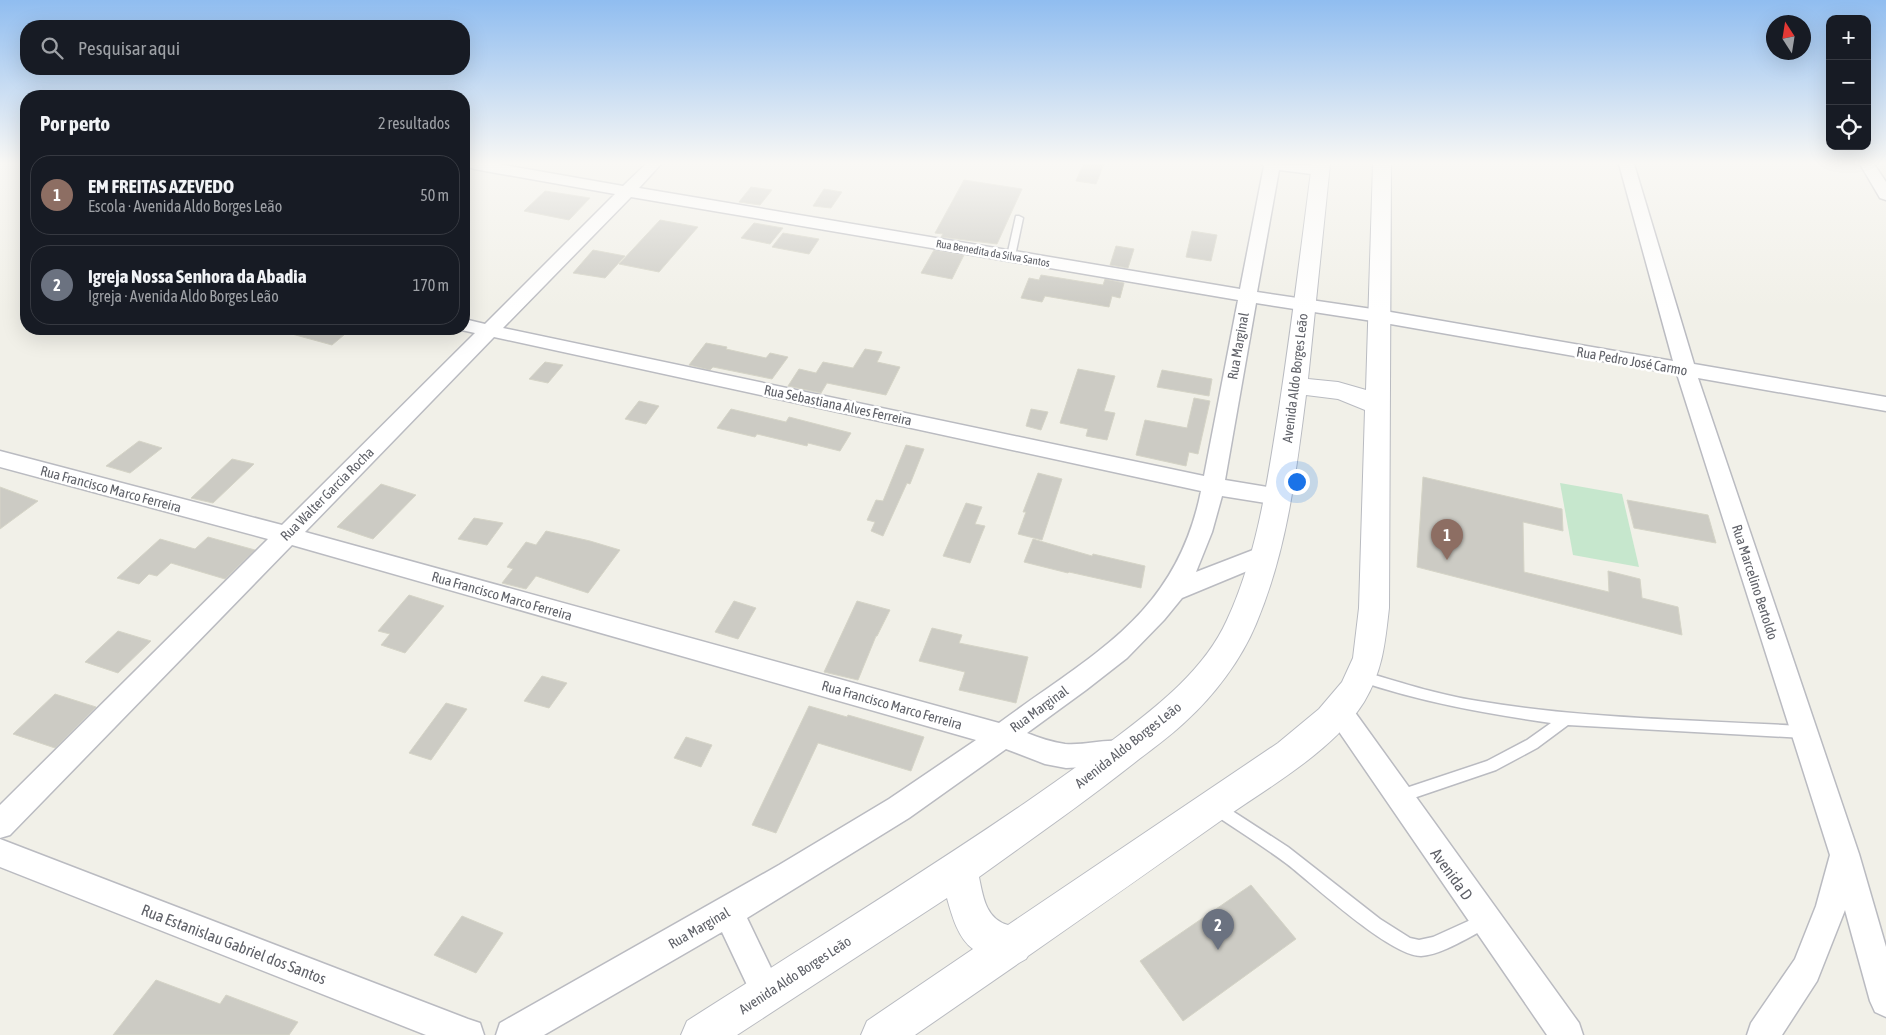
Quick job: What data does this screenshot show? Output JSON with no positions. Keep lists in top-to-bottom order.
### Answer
{
  "streets": {
    "street": [
      "Rua Benedita da Silva Santos",
      "Rua Marginal",
      "Rua Pedro José Carmo",
      "Avenida Aldo Borges Leão",
      "Rua Sebastiana Alves Ferreira",
      "Rua Francisco Marco Ferreira",
      "Rua Walter Garcia Rocha",
      "Rua Marcelino Bertoldo",
      "Avenida D",
      "Rua Estanislau Gabriel dos Santos"
    ]
  },
  "crossings": [
    ["Rua Benedita da Silva Santos", "Rua Marginal"],
    ["Rua Benedita da Silva Santos", "Rua Pedro José Carmo"],
    ["Rua Benedita da Silva Santos", "Avenida Aldo Borges Leão"],
    ["Rua Marginal", "Rua Sebastiana Alves Ferreira"],
    ["Rua Marginal", "Rua Francisco Marco Ferreira"],
    ["Rua Pedro José Carmo", "Avenida Aldo Borges Leão"],
    ["Rua Pedro José Carmo", "Rua Marcelino Bertoldo"],
    ["Avenida Aldo Borges Leão", "Rua Sebastiana Alves Ferreira"],
    ["Avenida Aldo Borges Leão", "Rua Francisco Marco Ferreira"],
    ["Rua Sebastiana Alves Ferreira", "Rua Walter Garcia Rocha"],
    ["Rua Francisco Marco Ferreira", "Rua Walter Garcia Rocha"]
  ],
  "north": "top",
  "page": {
    "map_buttons": ["+", "−"],
    "search": "Pesquisar aqui",
    "heading": ["Por perto", "2 resultados"],
    "list": [
      {
        "mark": "1",
        "name": "EM FREITAS AZEVEDO",
        "note": "Escola · Avenida Aldo Borges Leão",
        "value": "50 m"
      },
      {
        "mark": "2",
        "name": "Igreja Nossa Senhora da Abadia",
        "note": "Igreja · Avenida Aldo Borges Leão",
        "value": "170 m"
      }
    ],
    "pins": ["1", "2"]
  }
}
